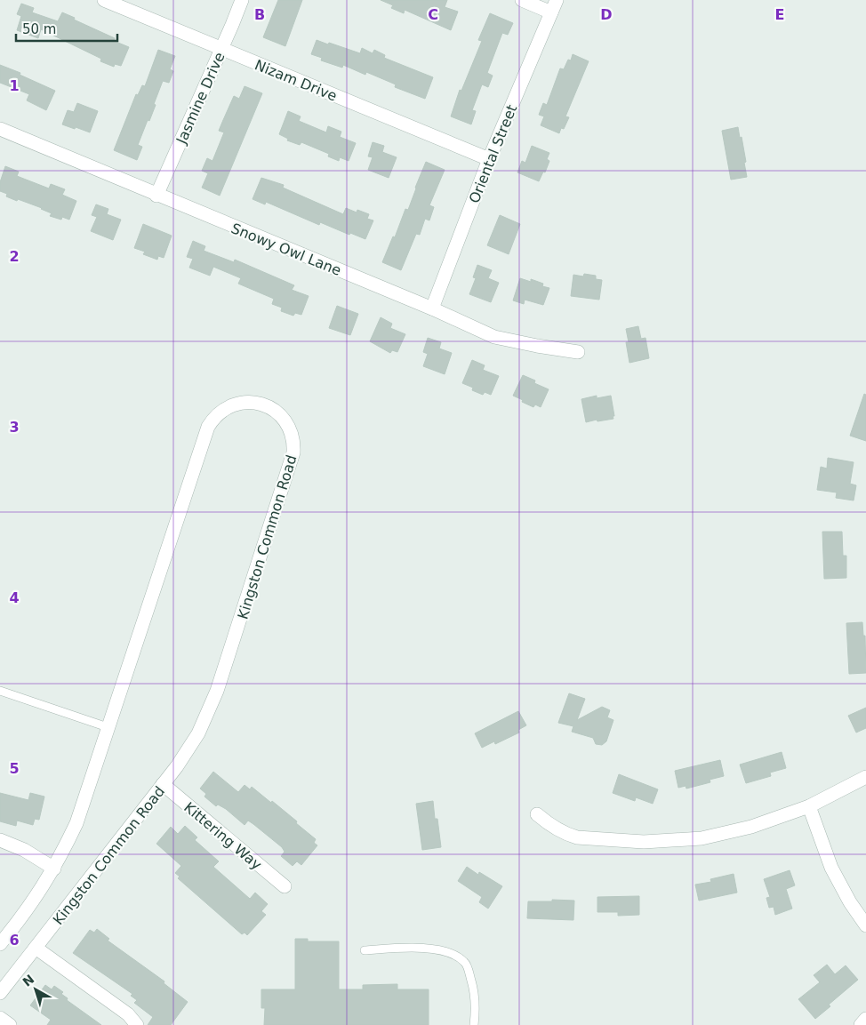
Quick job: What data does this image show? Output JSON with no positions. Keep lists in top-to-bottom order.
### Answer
{
  "streets": {
    "street": [
      "Nizam Drive",
      "Jasmine Drive",
      "Oriental Street",
      "Snowy Owl Lane",
      "Kingston Common Road",
      "Kittering Way"
    ]
  },
  "crossings": [
    ["Nizam Drive", "Jasmine Drive"],
    ["Nizam Drive", "Oriental Street"],
    ["Jasmine Drive", "Snowy Owl Lane"],
    ["Oriental Street", "Snowy Owl Lane"],
    ["Kingston Common Road", "Kittering Way"]
  ],
  "scale_bar": "50 m",
  "north": "top left",
  "grid": {
    "columns": [
      "B",
      "C",
      "D",
      "E"
    ],
    "rows": [
      "1",
      "2",
      "3",
      "4",
      "5",
      "6"
    ]
  }
}
